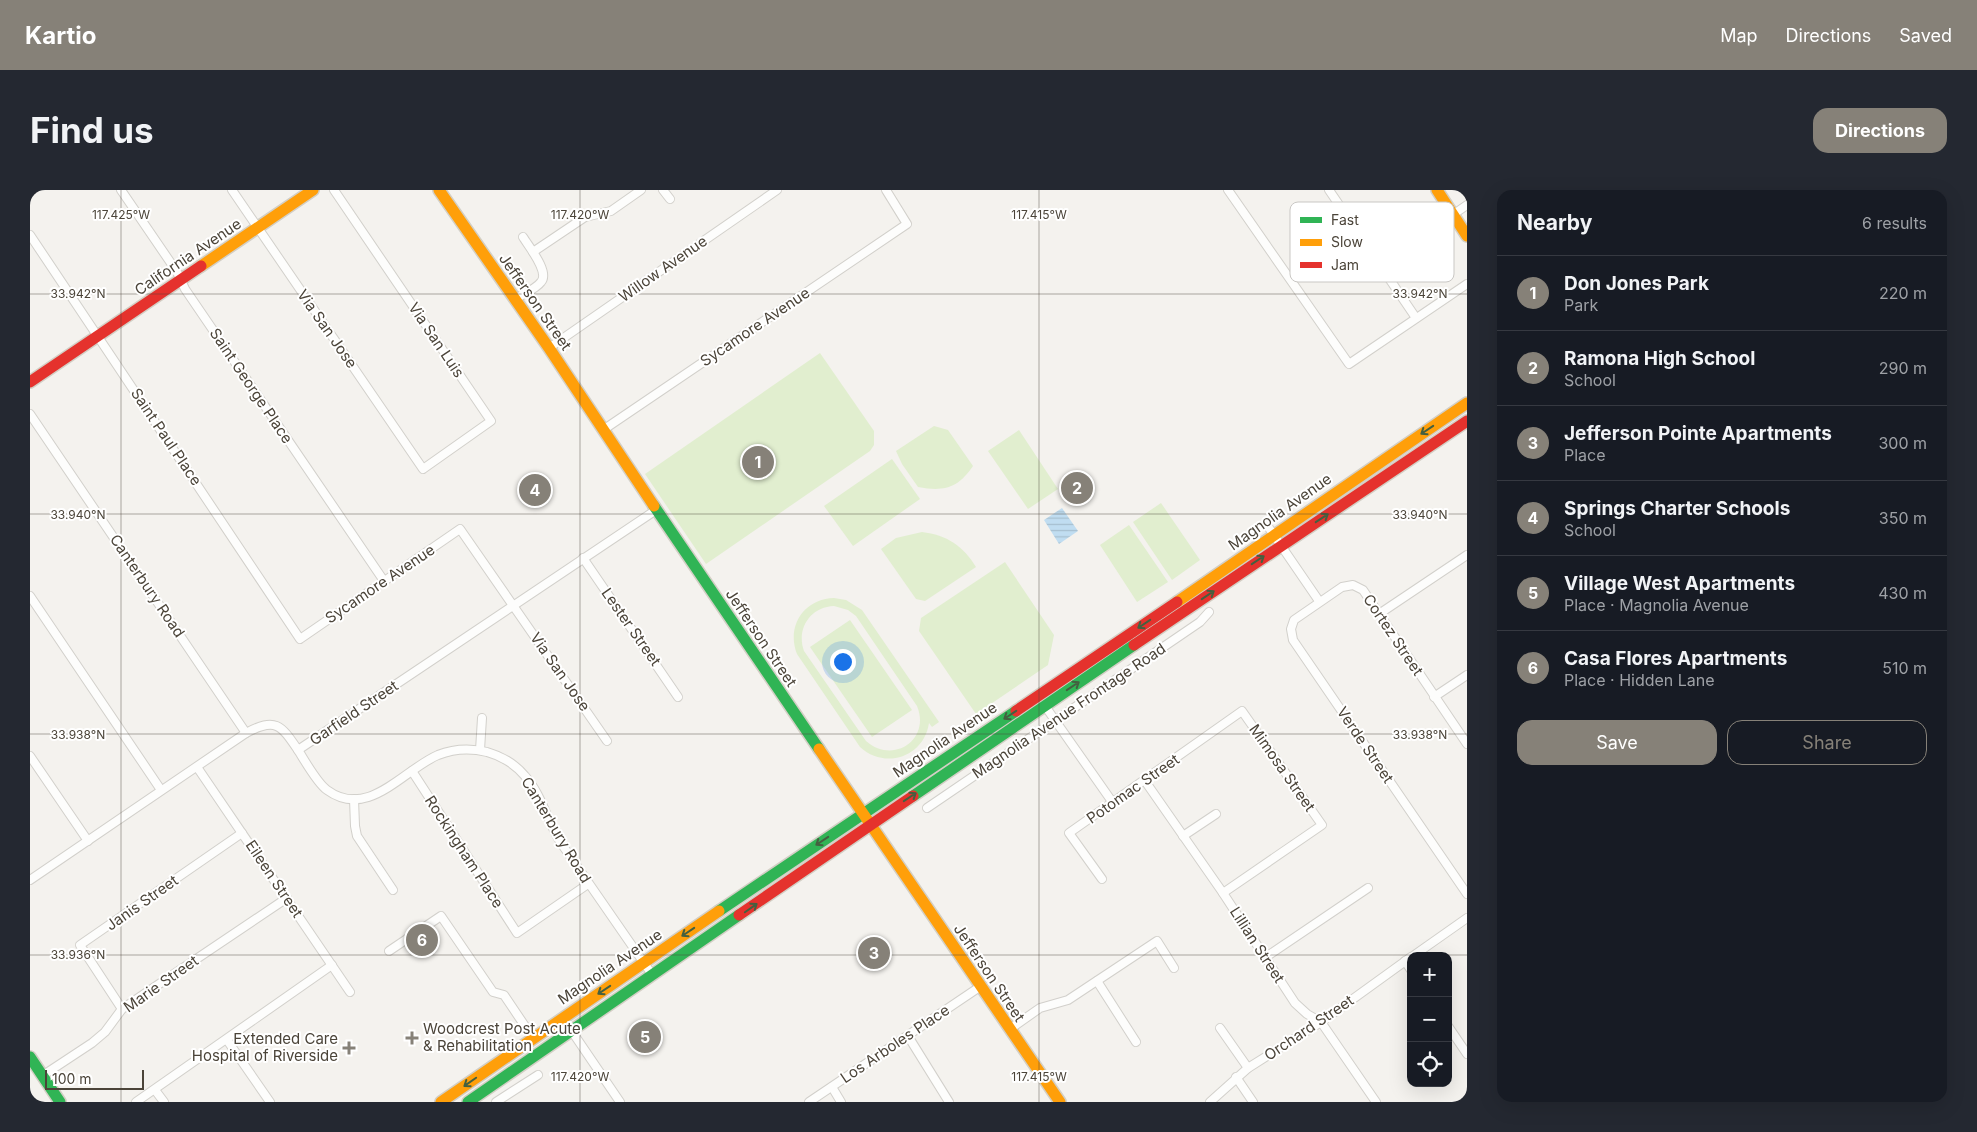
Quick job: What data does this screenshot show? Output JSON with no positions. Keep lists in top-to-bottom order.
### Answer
{
  "streets": {
    "main road": ["California Avenue", "Jefferson Street", "Magnolia Avenue"],
    "street": [
      "Willow Avenue",
      "Sycamore Avenue",
      "Via San Jose",
      "Via San Luis",
      "Saint George Place",
      "Saint Paul Place",
      "Canterbury Road",
      "Lester Street",
      "Cortez Street",
      "Magnolia Avenue Frontage Road",
      "Garfield Street",
      "Verde Street",
      "Mimosa Street",
      "Potomac Street",
      "Rockingham Place",
      "Eileen Street",
      "Janis Street",
      "Lillian Street",
      "Marie Street",
      "Orchard Street",
      "Los Arboles Place"
    ]
  },
  "crossings": [
    ["California Avenue", "Via San Jose"],
    ["California Avenue", "Saint George Place"],
    ["California Avenue", "Saint Paul Place"],
    ["Willow Avenue", "Jefferson Street"],
    ["Jefferson Street", "Sycamore Avenue"],
    ["Jefferson Street", "Magnolia Avenue"],
    ["Jefferson Street", "Garfield Street"],
    ["Jefferson Street", "Los Arboles Place"],
    ["Sycamore Avenue", "Via San Jose"],
    ["Sycamore Avenue", "Saint George Place"],
    ["Sycamore Avenue", "Saint Paul Place"],
    ["Via San Jose", "Via San Luis"],
    ["Via San Jose", "Garfield Street"],
    ["Magnolia Avenue", "Canterbury Road"],
    ["Canterbury Road", "Garfield Street"],
    ["Canterbury Road", "Rockingham Place"],
    ["Lester Street", "Garfield Street"],
    ["Cortez Street", "Verde Street"],
    ["Garfield Street", "Eileen Street"],
    ["Mimosa Street", "Potomac Street"],
    ["Mimosa Street", "Lillian Street"],
    ["Potomac Street", "Lillian Street"],
    ["Eileen Street", "Janis Street"],
    ["Eileen Street", "Marie Street"],
    ["Janis Street", "Marie Street"],
    ["Lillian Street", "Orchard Street"]
  ],
  "places": {
    "health": ["Woodcrest Post Acute & Rehabilitation", "Extended Care Hospital of Riverside"]
  },
  "legend": ["Fast", "Slow", "Jam"],
  "scale_bar": "100 m",
  "page": {
    "header": "Kartio",
    "nav": ["Map", "Directions", "Saved"],
    "buttons": [
      "Directions",
      ["Save", "Share"]
    ],
    "title": "Find us",
    "heading": ["Nearby", "6 results"],
    "list": [
      {
        "mark": "1",
        "name": "Don Jones Park",
        "note": "Park",
        "value": "220 m"
      },
      {
        "mark": "2",
        "name": "Ramona High School",
        "note": "School",
        "value": "290 m"
      },
      {
        "mark": "3",
        "name": "Jefferson Pointe Apartments",
        "note": "Place",
        "value": "300 m"
      },
      {
        "mark": "4",
        "name": "Springs Charter Schools",
        "note": "School",
        "value": "350 m"
      },
      {
        "mark": "5",
        "name": "Village West Apartments",
        "note": "Place · Magnolia Avenue",
        "value": "430 m"
      },
      {
        "mark": "6",
        "name": "Casa Flores Apartments",
        "note": "Place · Hidden Lane",
        "value": "510 m"
      }
    ],
    "pins": [
      "1",
      "2",
      "4",
      "6",
      "3",
      "5"
    ],
    "map_buttons": ["+", "−"],
    "scale": "100 m"
  },
  "coordinates": [
    "117.425°W",
    "117.420°W",
    "117.415°W",
    "33.942°N",
    "33.940°N",
    "33.938°N",
    "33.936°N"
  ]
}
